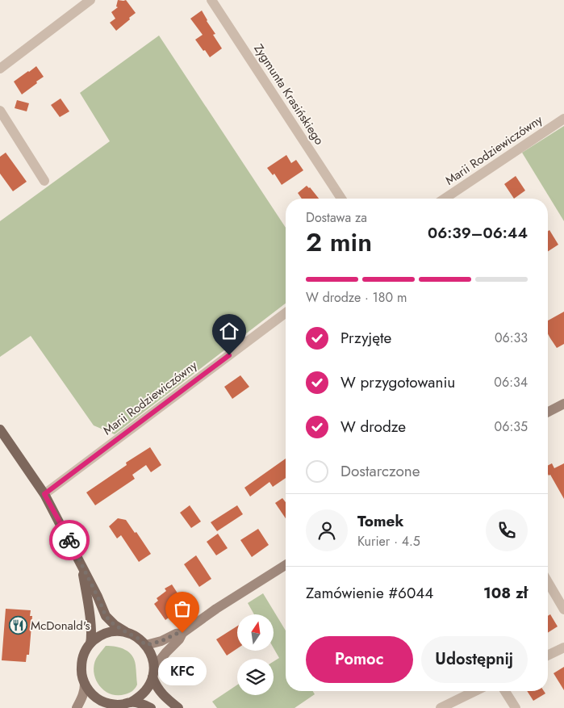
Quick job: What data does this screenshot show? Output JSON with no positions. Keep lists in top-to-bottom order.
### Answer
{
  "streets": {
    "street": ["Zygmunta Krasińskiego", "Marii Rodziewiczówny"]
  },
  "places": {
    "restaurant": ["McDonald's"],
    "other": ["KFC"]
  },
  "north": "top",
  "page": {
    "heading": ["2 min", "Dostawa za", "06:39–06:44"],
    "panel": [
      "Tomek",
      "Kurier · 4.5",
      "Zamówienie #6044",
      "108 zł"
    ],
    "bar": "W drodze · 180 m",
    "list": [
      ["Przyjęte", "06:33"],
      ["W przygotowaniu", "06:34"],
      ["W drodze", "06:35"],
      "Dostarczone"
    ],
    "buttons": ["Pomoc", "Udostępnij"],
    "bubble": "KFC"
  }
}
